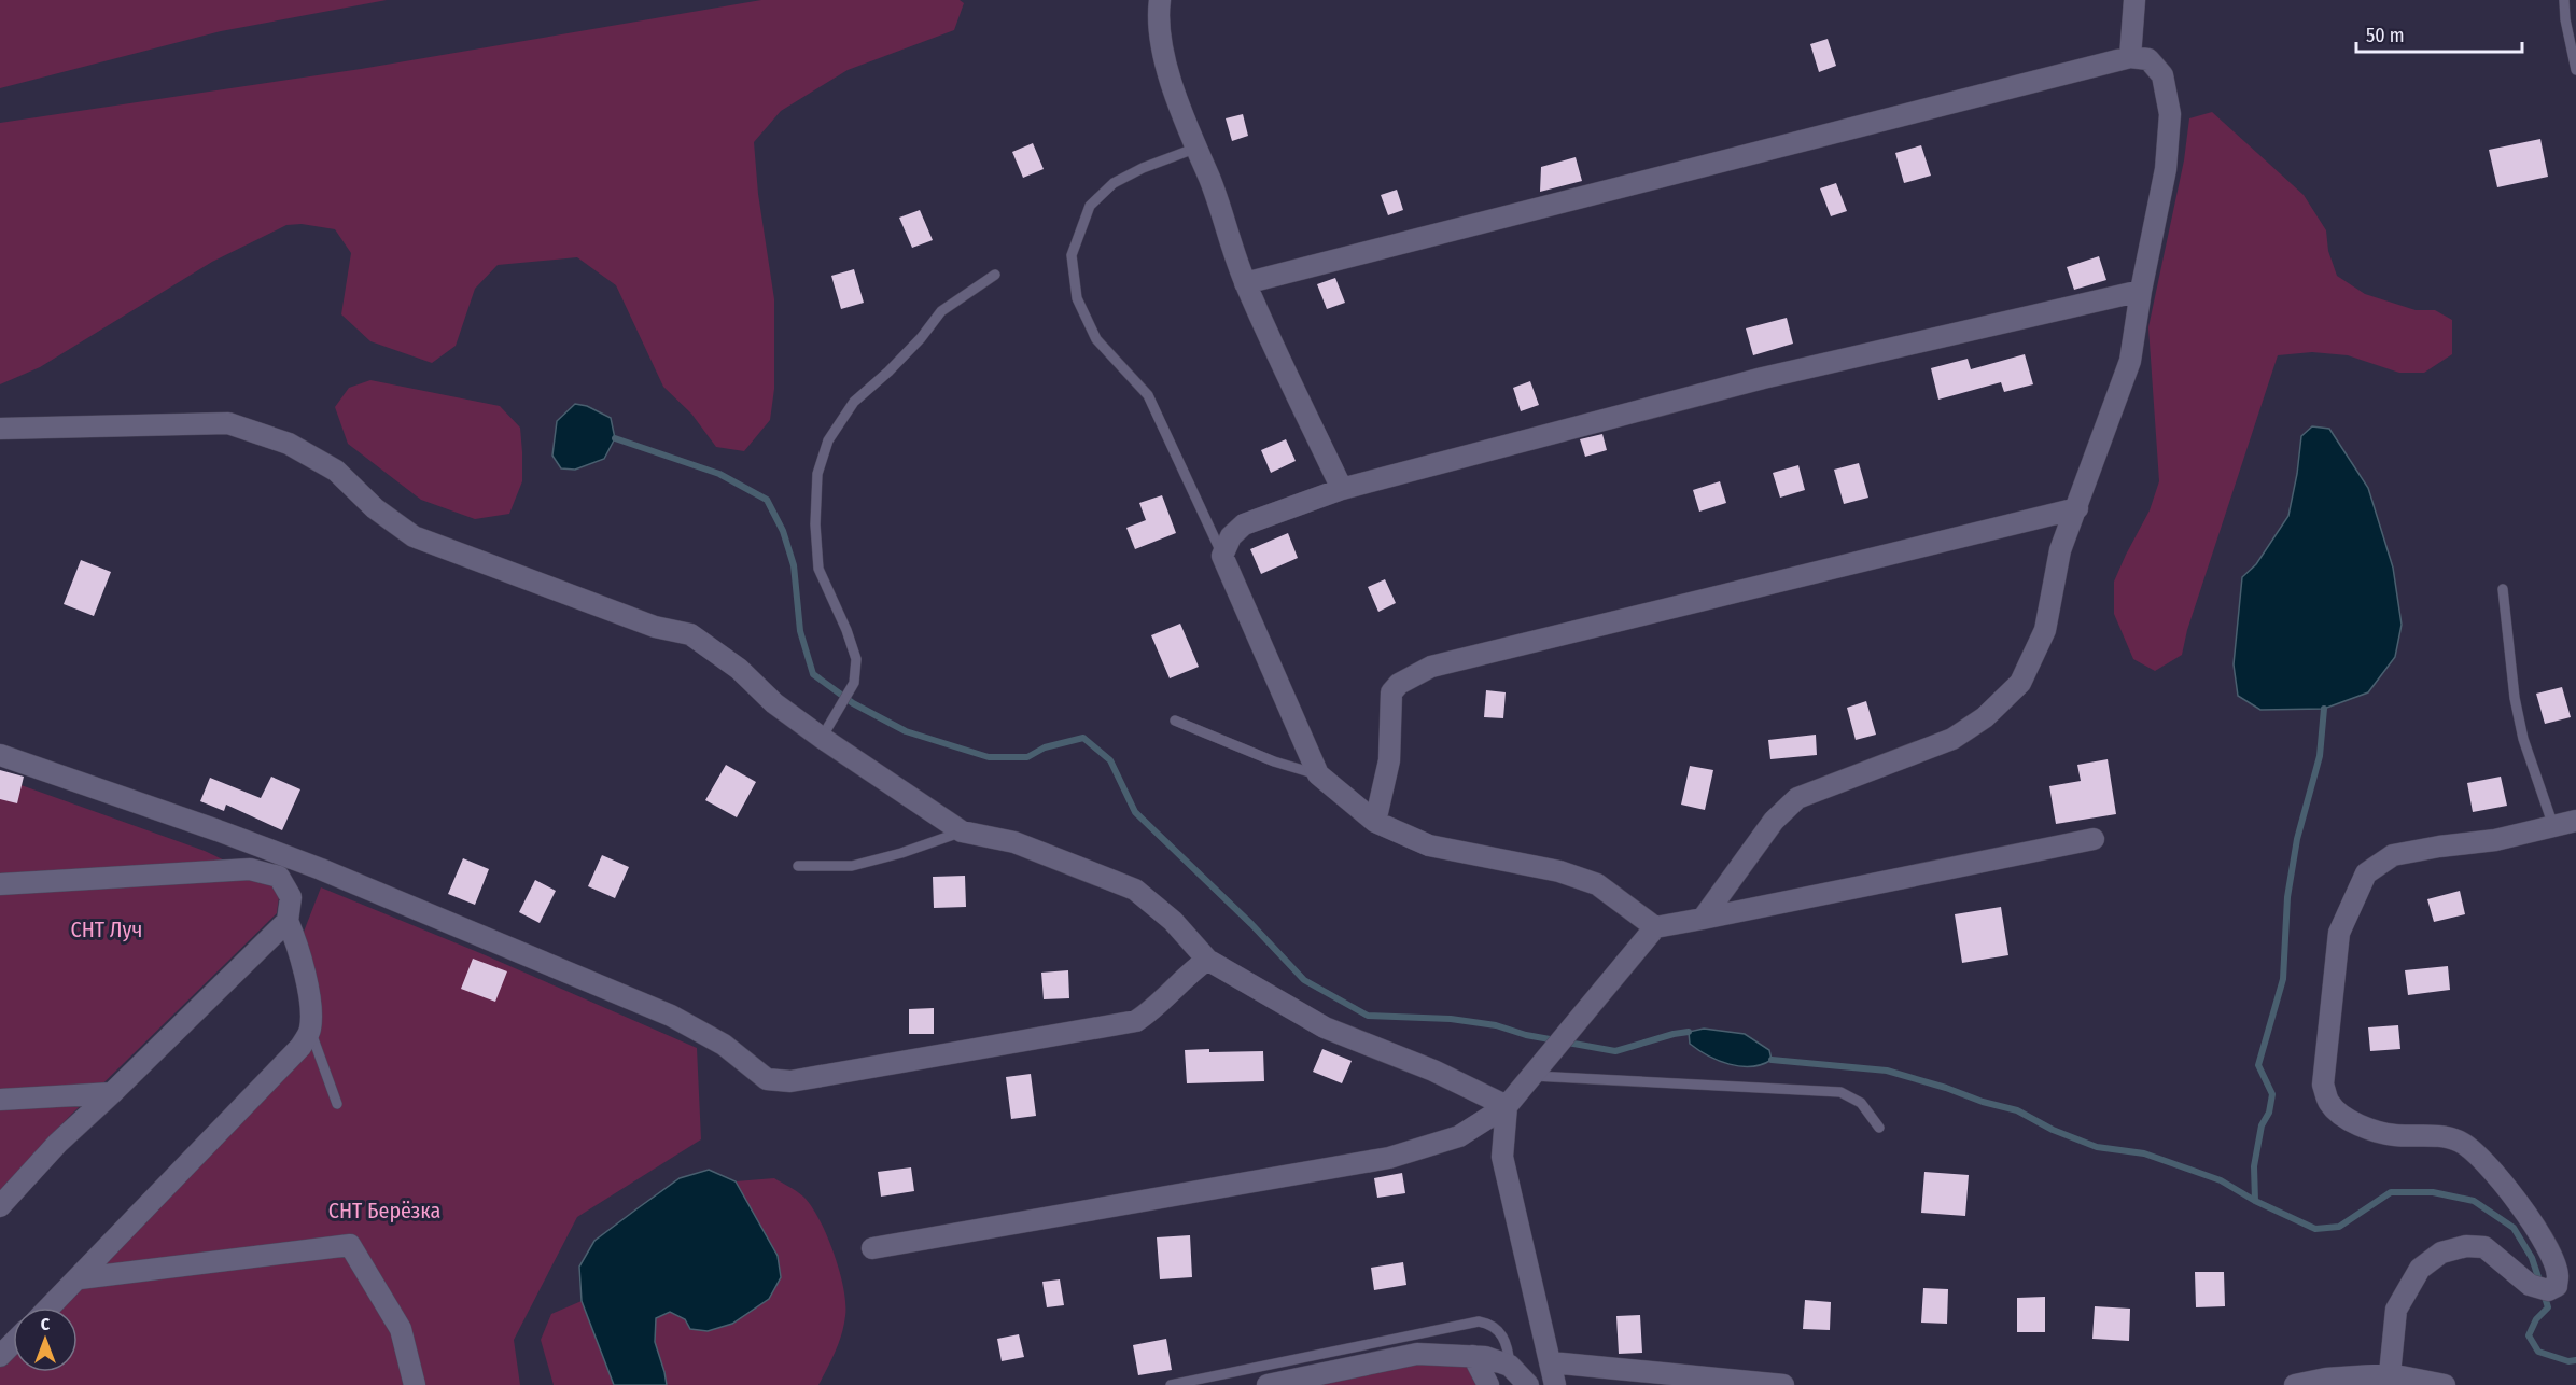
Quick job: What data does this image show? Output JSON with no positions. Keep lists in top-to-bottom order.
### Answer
{
  "parks": ["СНТ Луч", "СНТ Берёзка"],
  "scale_bar": "50 m",
  "north": "top"
}
